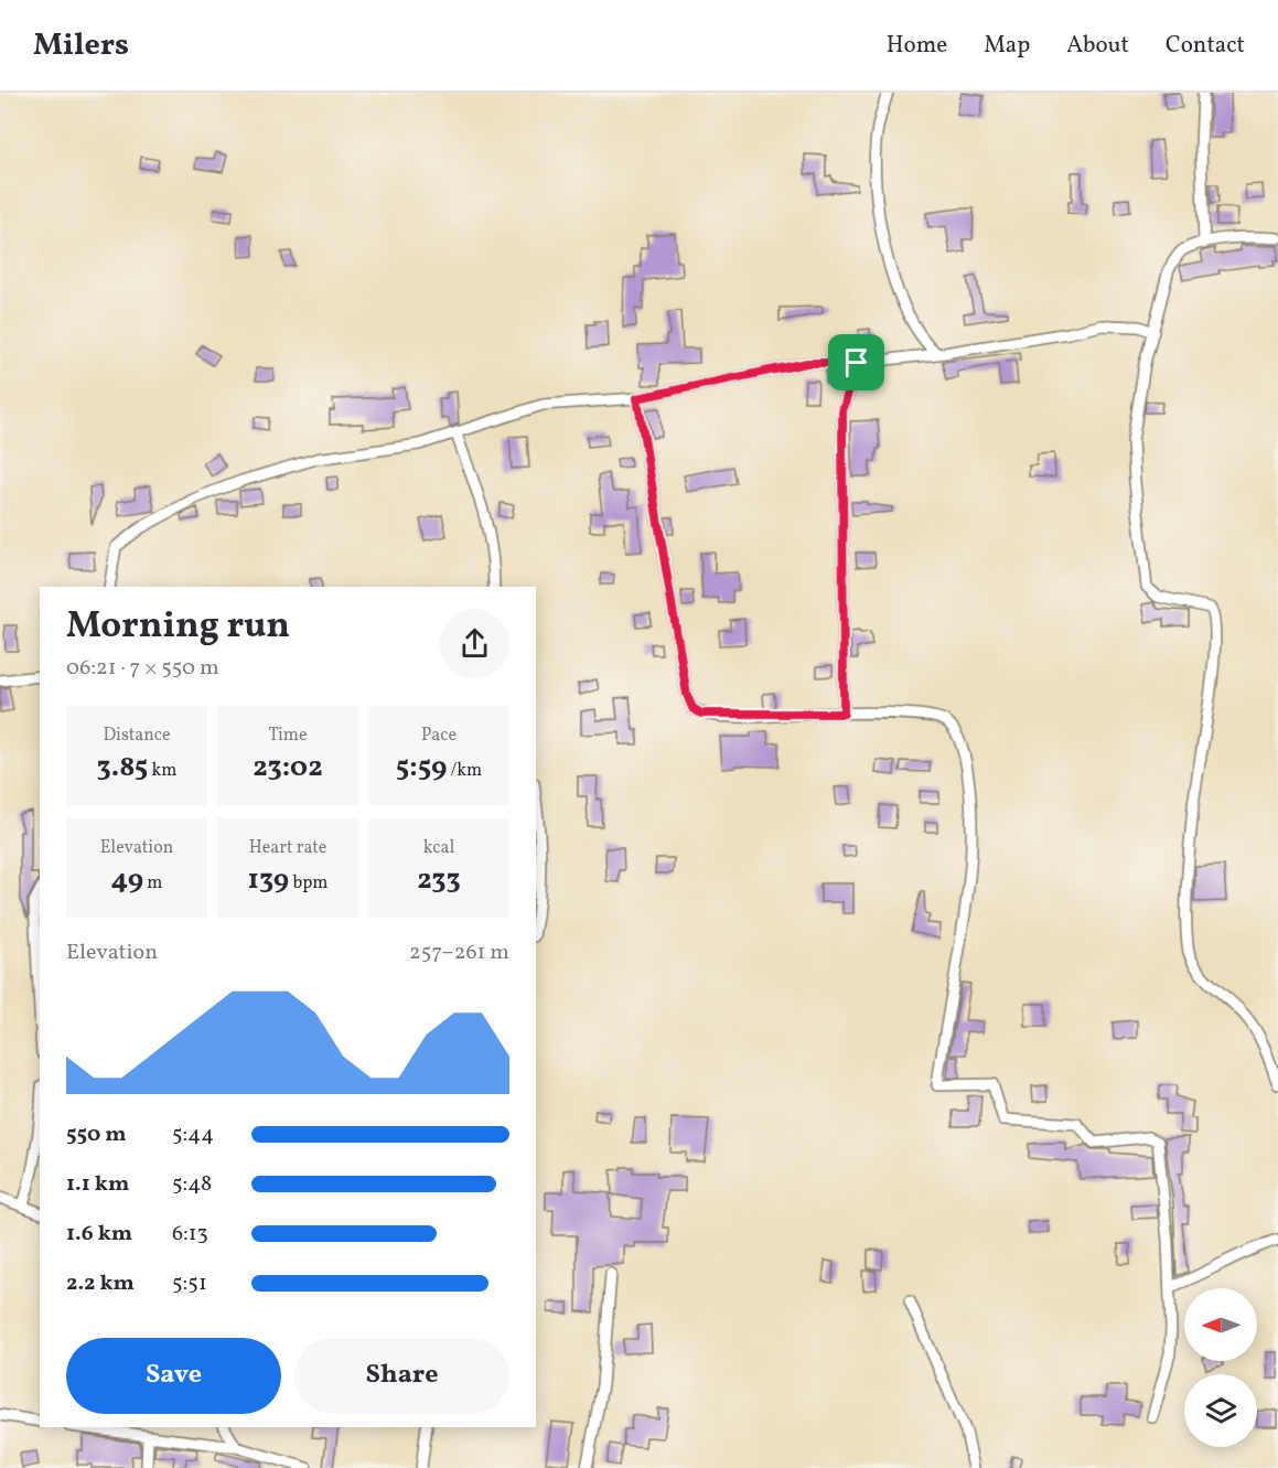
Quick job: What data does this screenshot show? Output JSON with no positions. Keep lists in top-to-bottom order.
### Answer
{
  "north": "left",
  "page": {
    "header": "Milers",
    "nav": [
      "Home",
      "Map",
      "About",
      "Contact"
    ],
    "heading": ["Morning run", "06:21 · 7 × 550 m"],
    "stats": [
      ["Distance", "3.85 km"],
      ["Time", "23:02"],
      ["Pace", "5:59 /km"],
      ["Elevation", "49 m"],
      ["Heart rate", "139 bpm"],
      ["kcal", "233"]
    ],
    "chart": ["Elevation", "257–261 m"],
    "list": [
      {
        "name": "550 m",
        "note": "5:44"
      },
      {
        "name": "1.1 km",
        "note": "5:48"
      },
      {
        "name": "1.6 km",
        "note": "6:13"
      },
      {
        "name": "2.2 km",
        "note": "5:51"
      }
    ],
    "buttons": ["Save", "Share"]
  }
}
